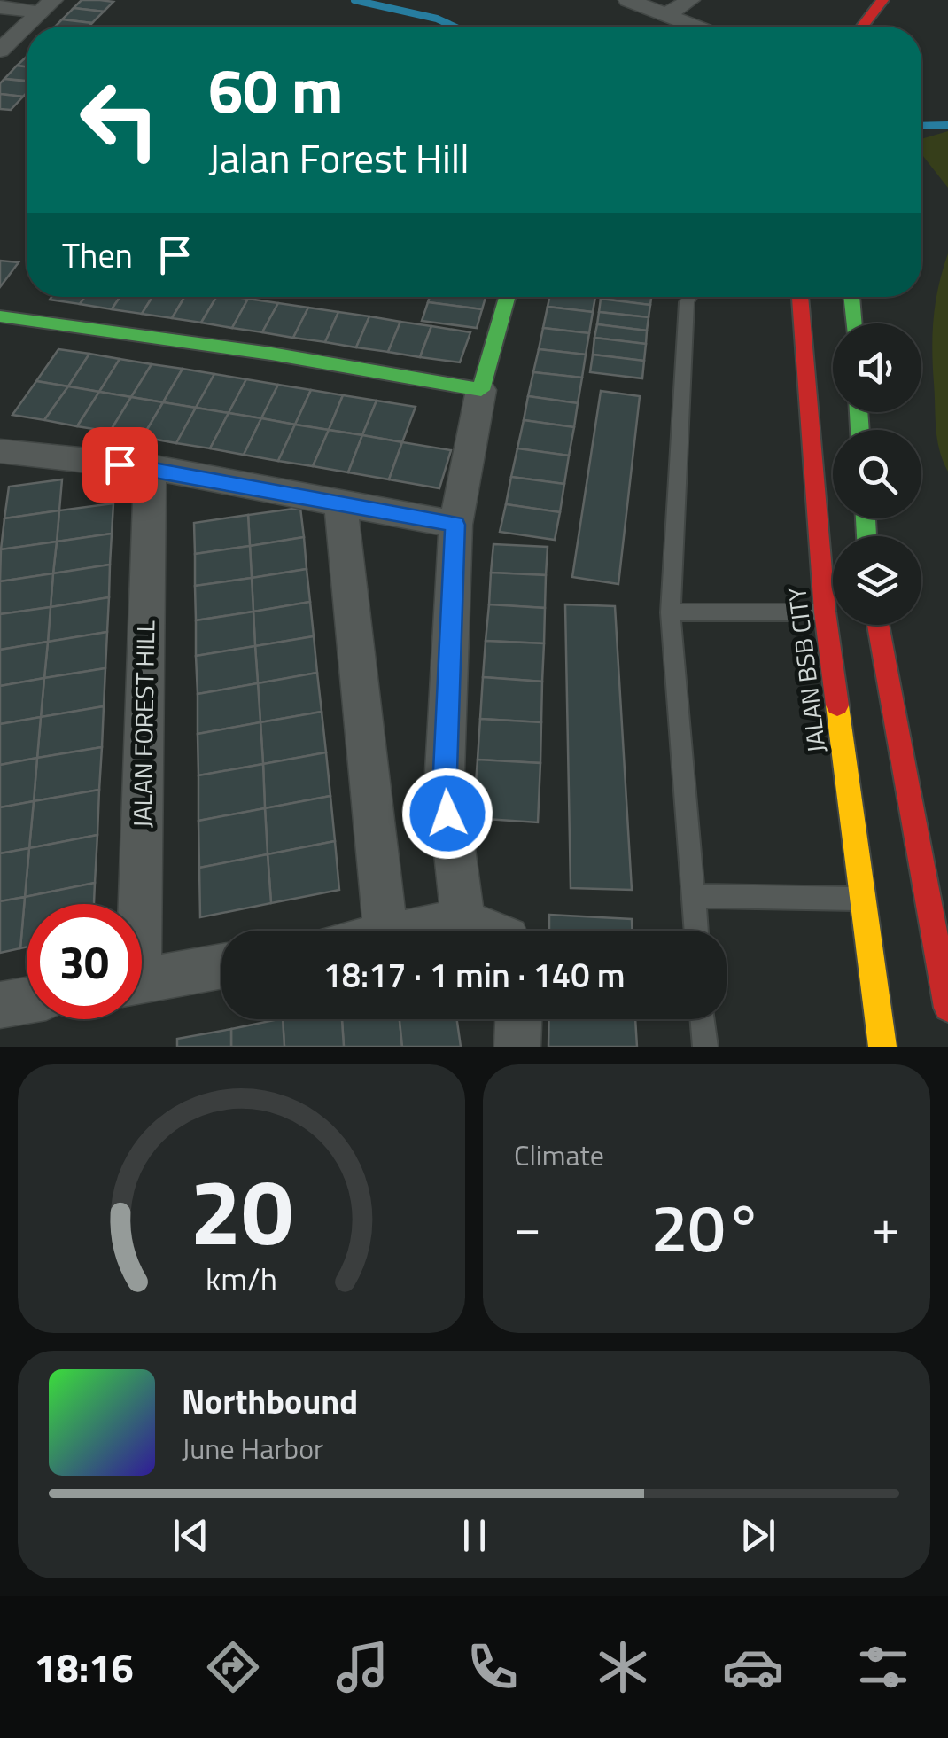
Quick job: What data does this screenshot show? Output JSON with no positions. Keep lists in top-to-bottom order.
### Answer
{
  "streets": {
    "street": ["JALAN BSB CITY", "JALAN FOREST HILL"]
  },
  "page": {
    "turn": ["60 m", "Jalan Forest Hill"],
    "then": "Then",
    "limit": "30",
    "trip": "18:17 · 1 min · 140 m",
    "tile": "Climate",
    "heat": ["−", "20°", "+"],
    "song": ["Northbound", "June Harbor"],
    "tabs": "18:16",
    "gauge": ["20", "km/h"]
  }
}
